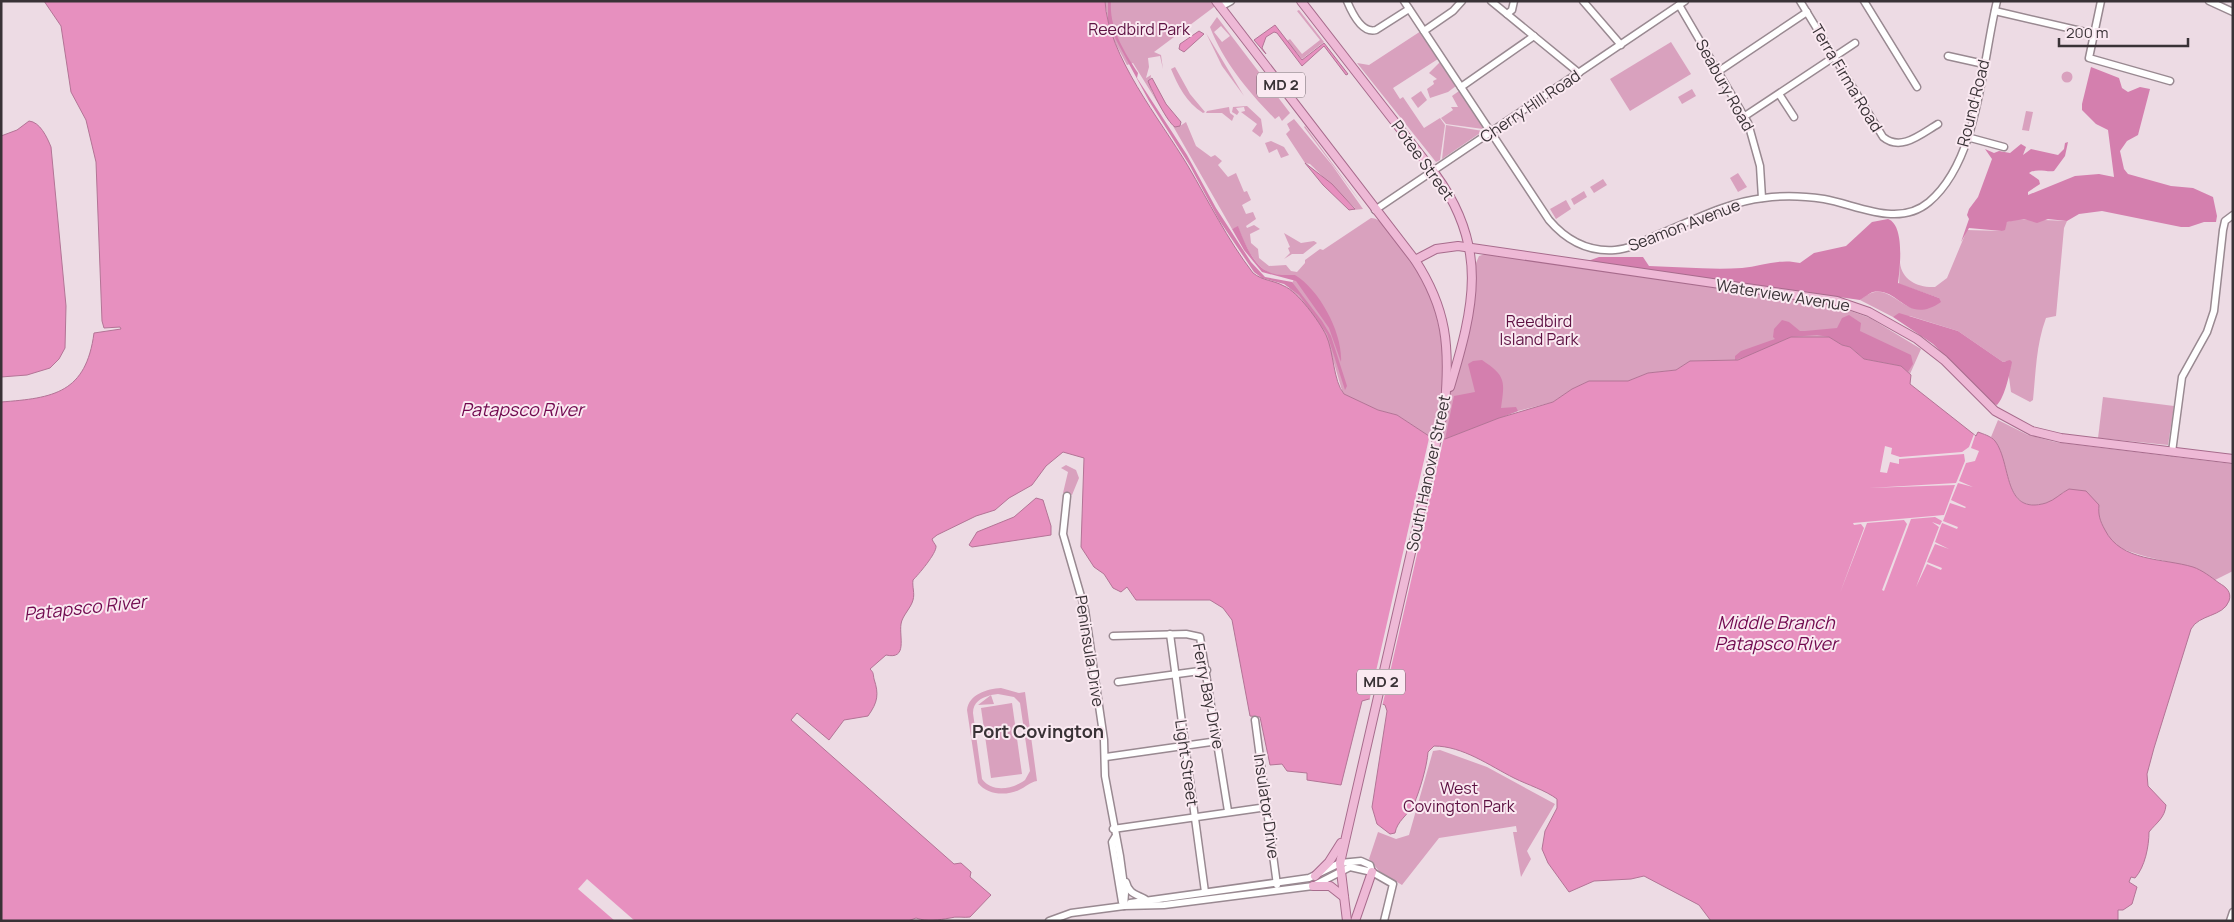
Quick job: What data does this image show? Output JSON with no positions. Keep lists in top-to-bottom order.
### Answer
{
  "streets": {
    "main road": [
      "MD 2",
      "Potee Street",
      "Waterview Avenue",
      "South Hanover Street"
    ],
    "street": [
      "Terra Firma Road",
      "Seabury Road",
      "Round Road",
      "Cherry Hill Road",
      "Seamon Avenue",
      "Peninsula Drive",
      "Ferry Bay Drive",
      "Light Street",
      "Insulator Drive"
    ]
  },
  "crossings": [
    ["Seabury Road", "Cherry Hill Road"],
    ["Seabury Road", "Seamon Avenue"],
    ["Round Road", "Seamon Avenue"],
    ["Cherry Hill Road", "Potee Street"],
    ["Cherry Hill Road", "Seamon Avenue"],
    ["Cherry Hill Road", "South Hanover Street"],
    ["Potee Street", "Waterview Avenue"],
    ["Potee Street", "South Hanover Street"],
    ["Waterview Avenue", "South Hanover Street"],
    ["Ferry Bay Drive", "Light Street"]
  ],
  "districts": ["Port Covington"],
  "water": ["Patapsco River", "Middle Branch Patapsco River"],
  "parks": ["Reedbird Park", "Reedbird Island Park", "West Covington Park"],
  "scale_bar": "200 m"
}
